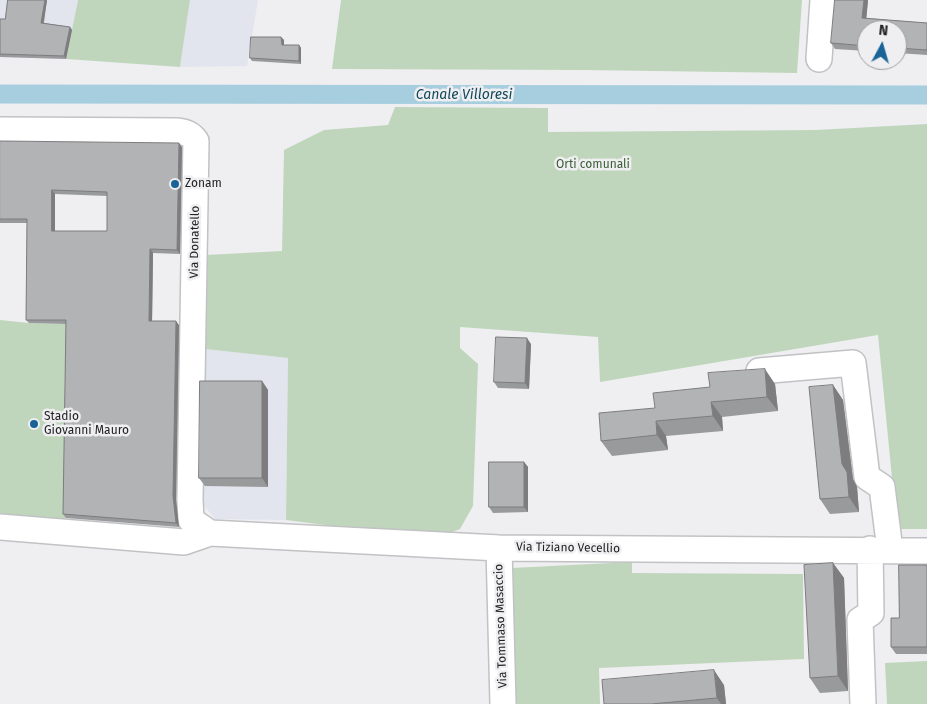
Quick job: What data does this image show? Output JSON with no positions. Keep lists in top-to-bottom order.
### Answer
{
  "streets": {
    "street": ["Via Donatello", "Via Tiziano Vecellio", "Via Tommaso Masaccio"]
  },
  "crossings": [
    ["Via Donatello", "Via Tiziano Vecellio"],
    ["Via Tiziano Vecellio", "Via Tommaso Masaccio"]
  ],
  "water": ["Canale Villoresi"],
  "parks": ["Orti comunali"],
  "places": ["Zonam", "Stadio Giovanni Mauro"],
  "north": "top"
}
